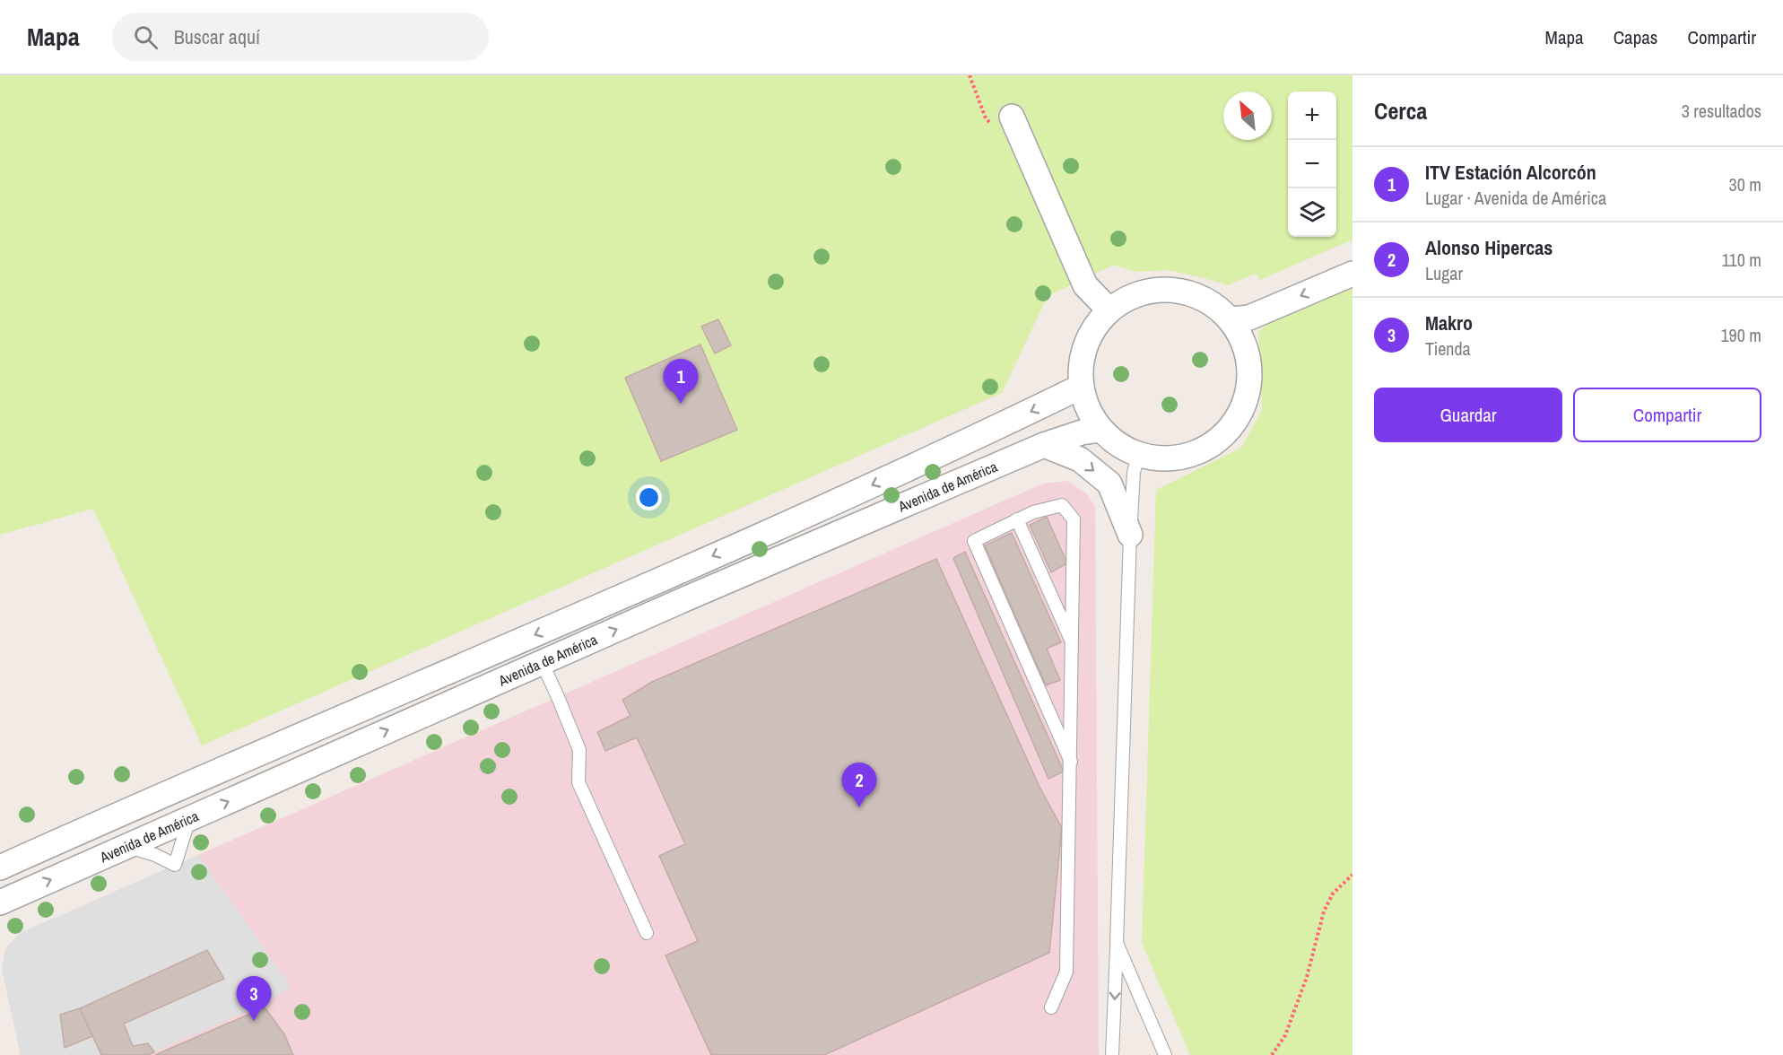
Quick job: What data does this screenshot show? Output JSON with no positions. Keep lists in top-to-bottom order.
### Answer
{
  "streets": {
    "street": ["Avenida de América"]
  },
  "north": "top left",
  "page": {
    "header": "Mapa",
    "search": "Buscar aquí",
    "nav": ["Mapa", "Capas", "Compartir"],
    "heading": ["Cerca", "3 resultados"],
    "map_buttons": ["+", "−"],
    "list": [
      {
        "mark": "1",
        "name": "ITV Estación Alcorcón",
        "note": "Lugar · Avenida de América",
        "value": "30 m"
      },
      {
        "mark": "2",
        "name": "Alonso Hipercas",
        "note": "Lugar",
        "value": "110 m"
      },
      {
        "mark": "3",
        "name": "Makro",
        "note": "Tienda",
        "value": "190 m"
      }
    ],
    "pins": ["1", "2", "3"],
    "buttons": ["Guardar", "Compartir"]
  }
}
